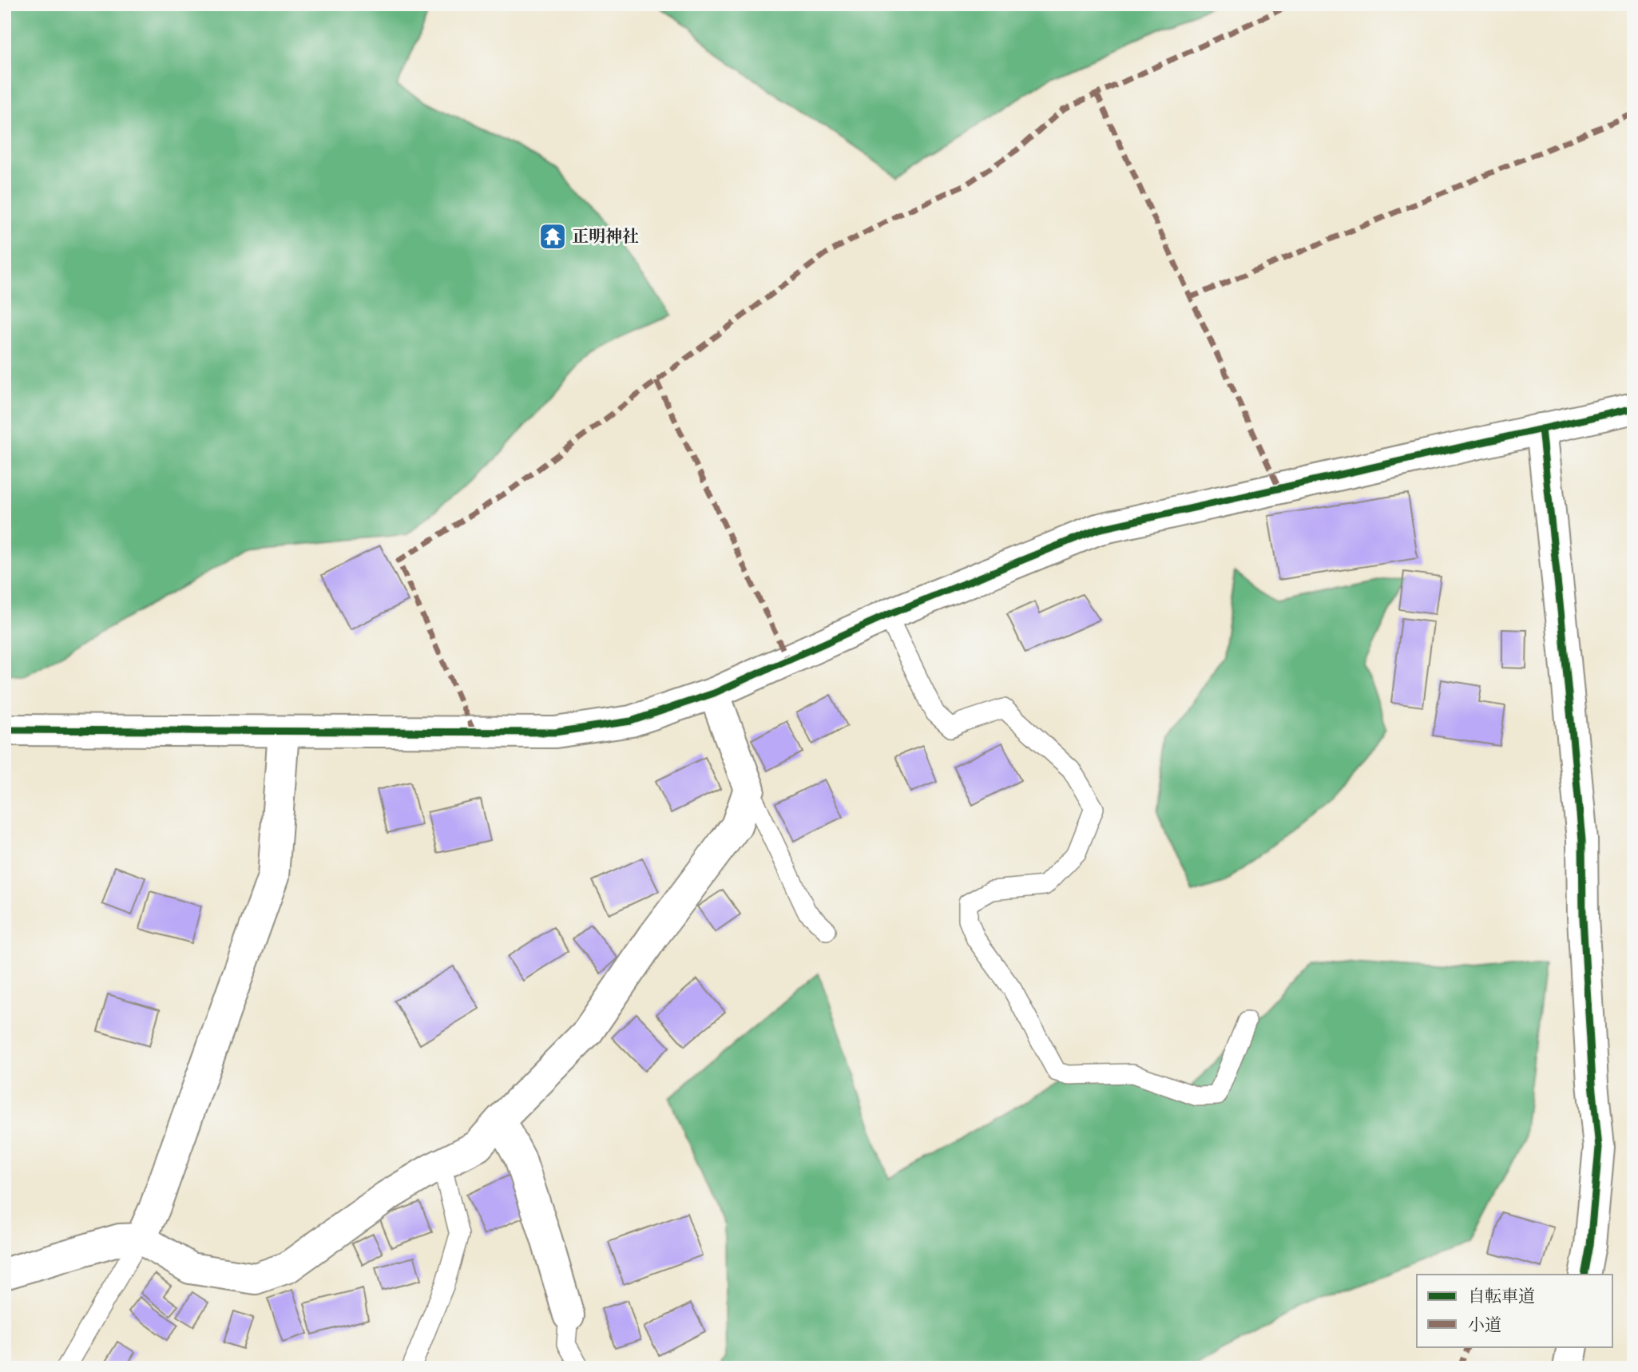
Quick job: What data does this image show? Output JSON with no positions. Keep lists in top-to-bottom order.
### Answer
{
  "places": {
    "temple": ["正明神社"]
  },
  "legend": ["自転車道", "小道"]
}
